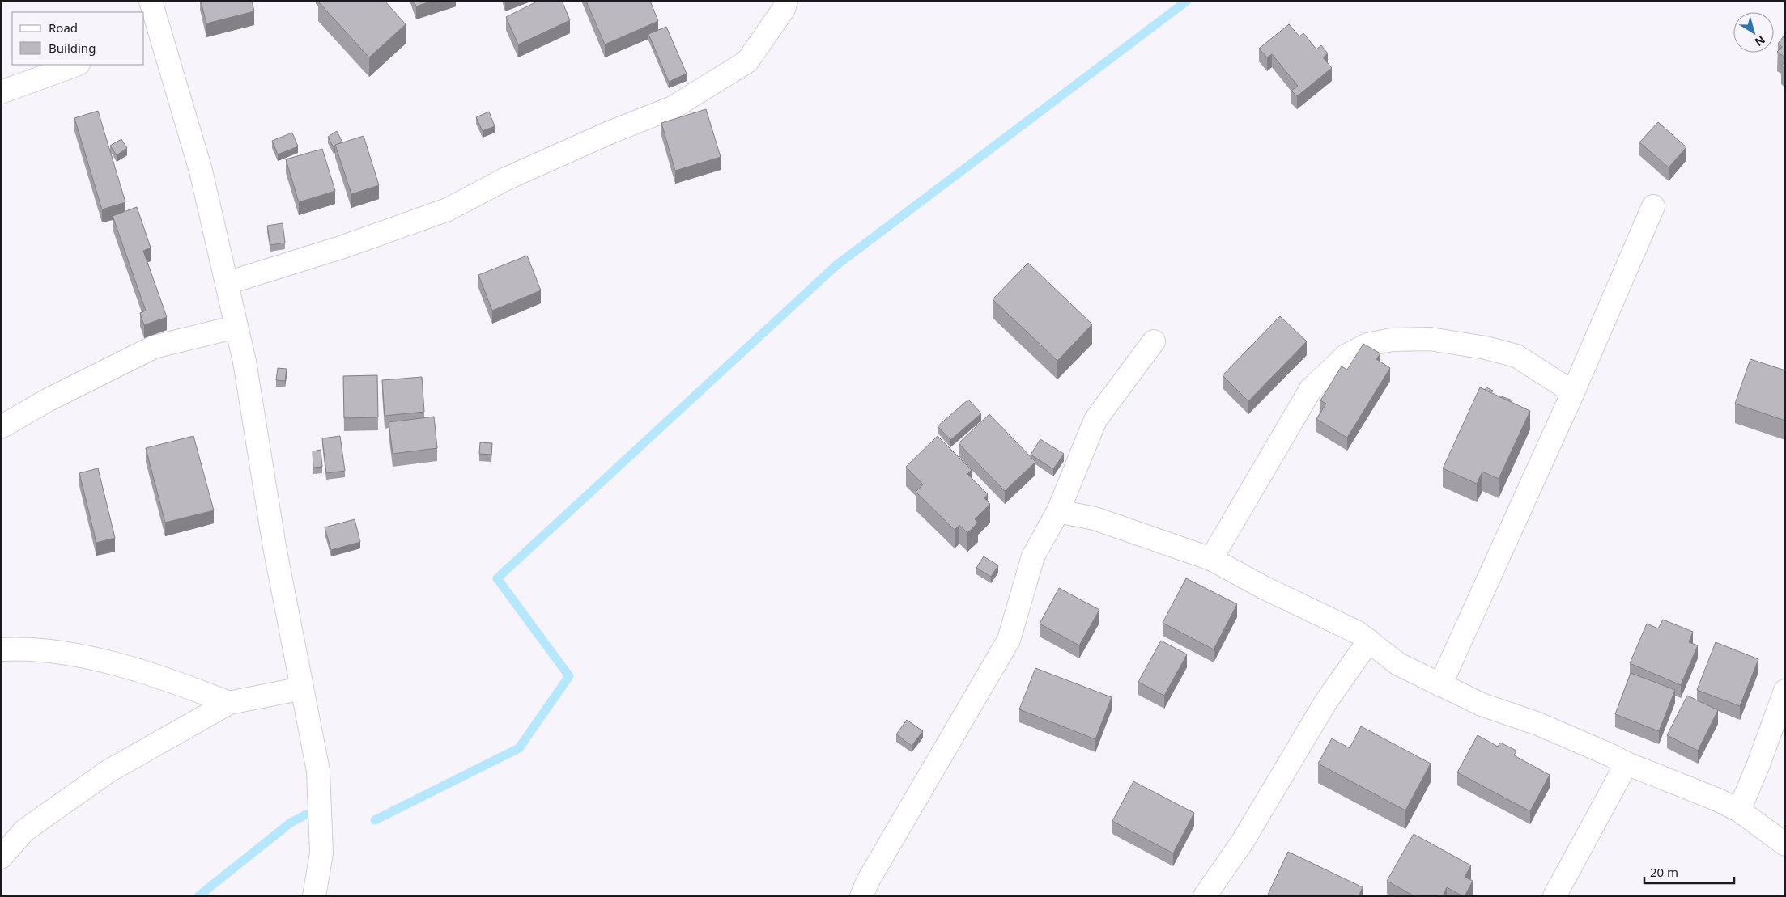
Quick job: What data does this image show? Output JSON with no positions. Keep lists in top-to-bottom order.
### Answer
{
  "legend": ["Road", "Building"],
  "scale_bar": "20 m",
  "north": "bottom right"
}
